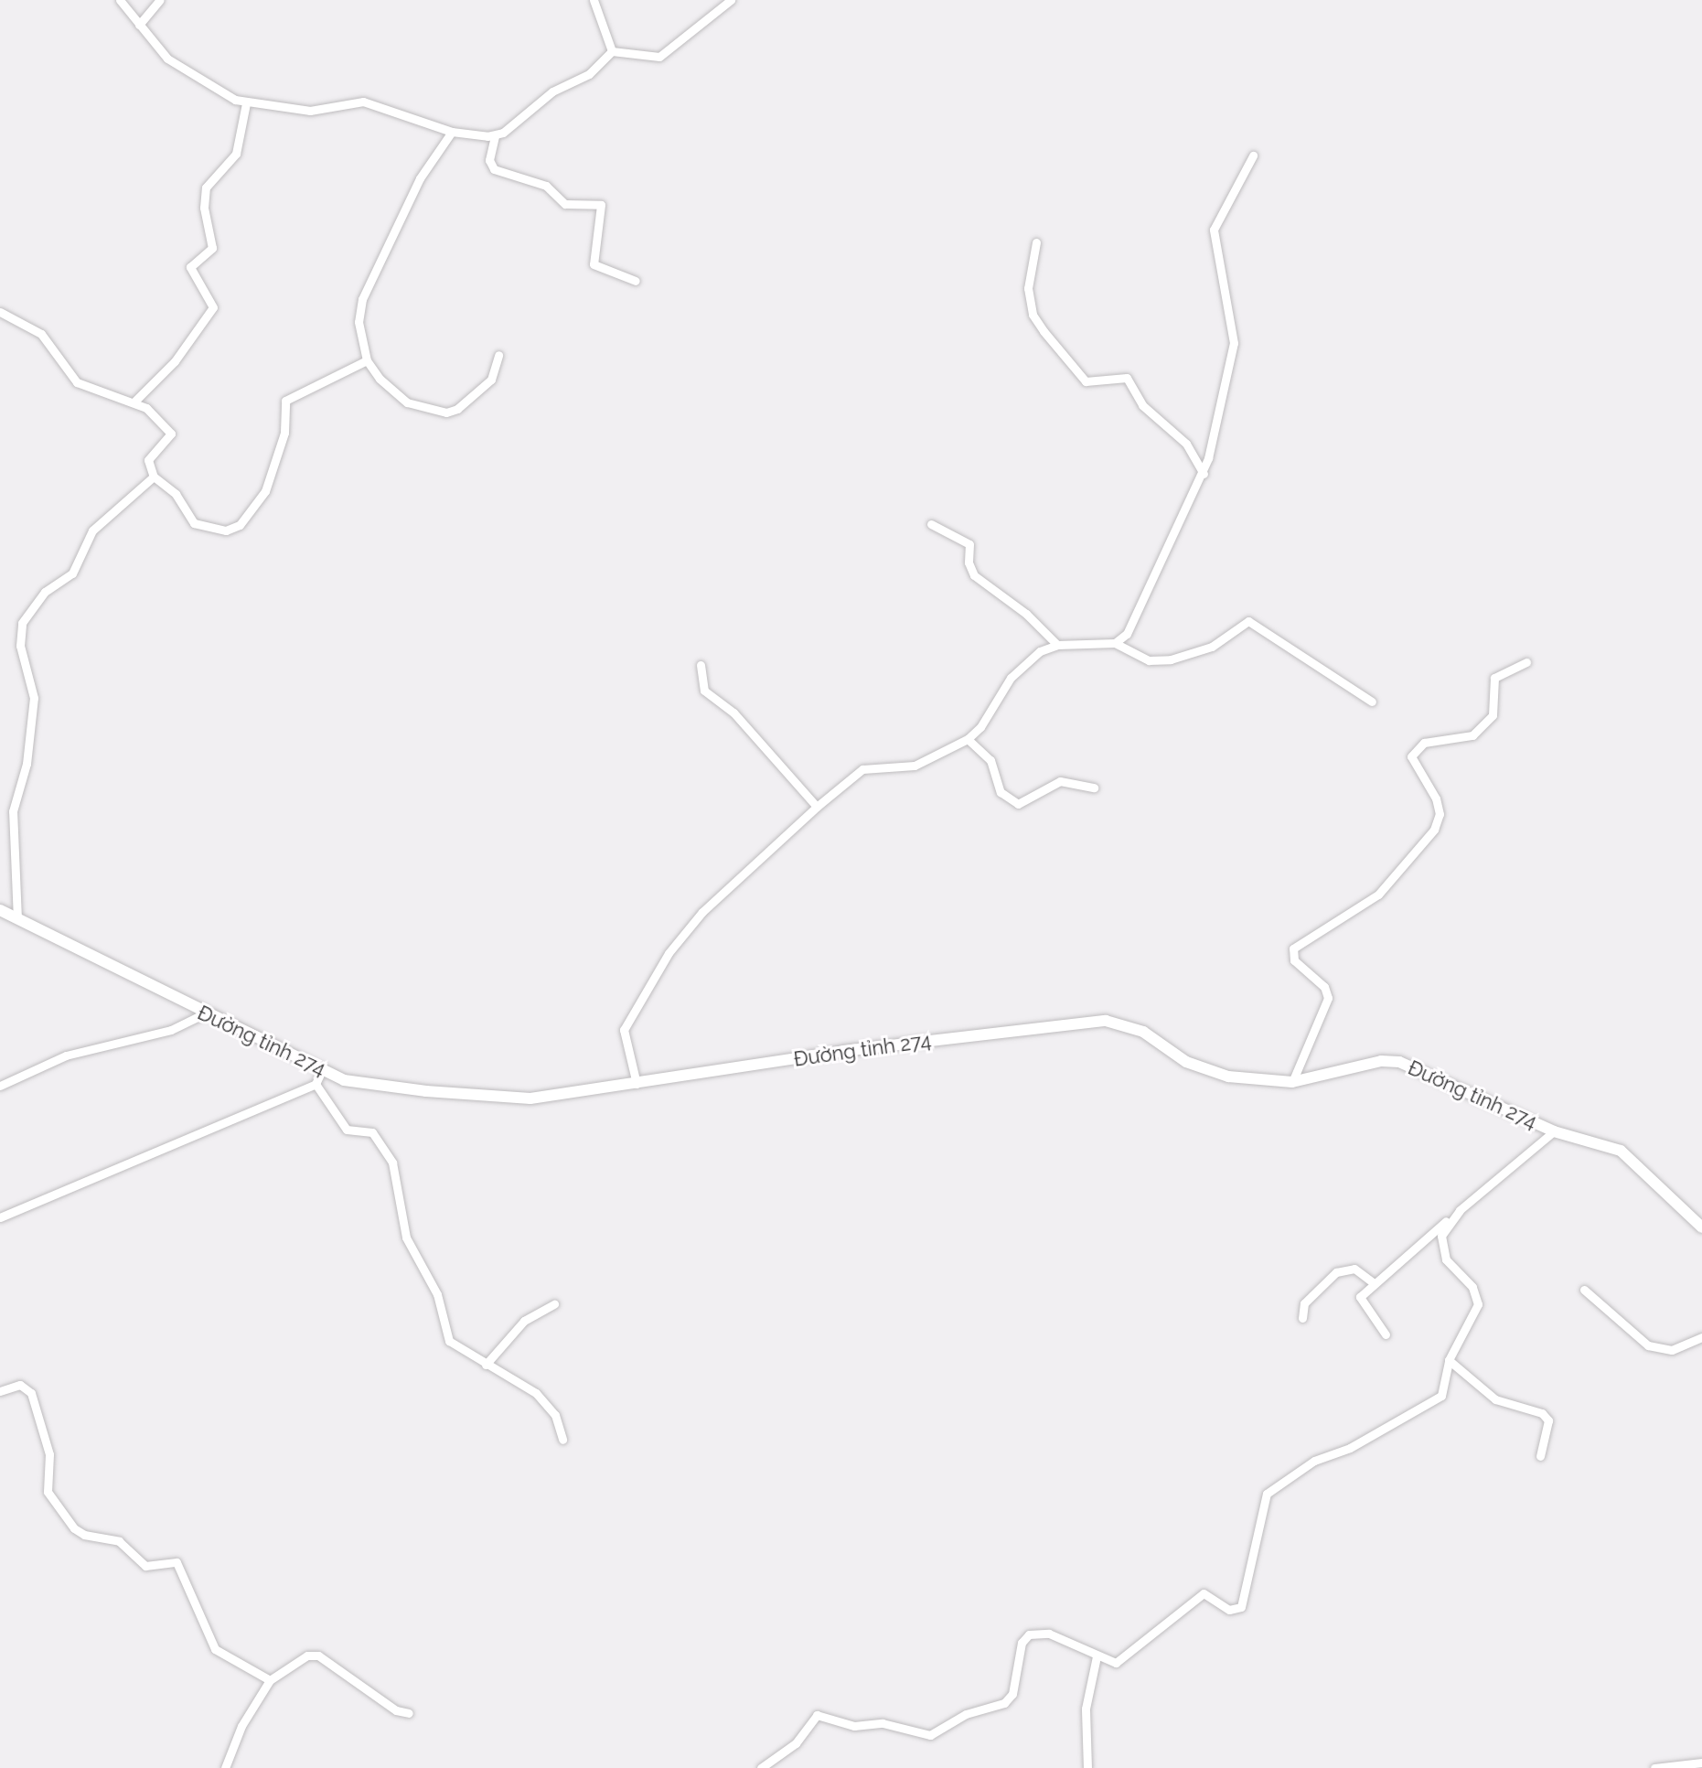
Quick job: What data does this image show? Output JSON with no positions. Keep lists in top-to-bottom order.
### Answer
{
  "streets": {
    "main road": ["Đường tỉnh 274"]
  }
}
